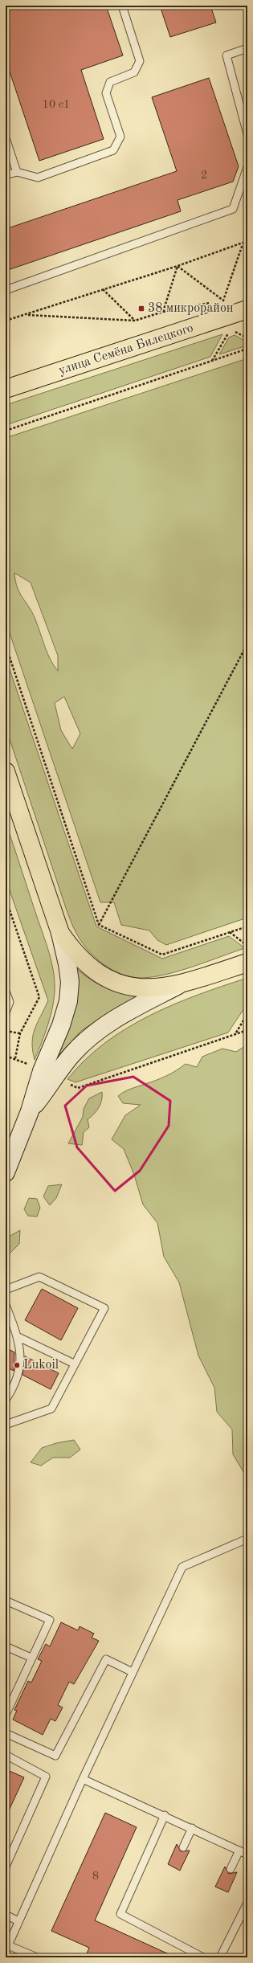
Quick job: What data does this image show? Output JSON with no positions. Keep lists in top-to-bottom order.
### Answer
{
  "streets": {
    "main road": ["улица Семёна Билецкого"]
  },
  "places": {
    "transit": ["38 микрорайон"],
    "other": ["Lukoil"]
  },
  "house_numbers": ["10 с1", "2", "8"]
}
